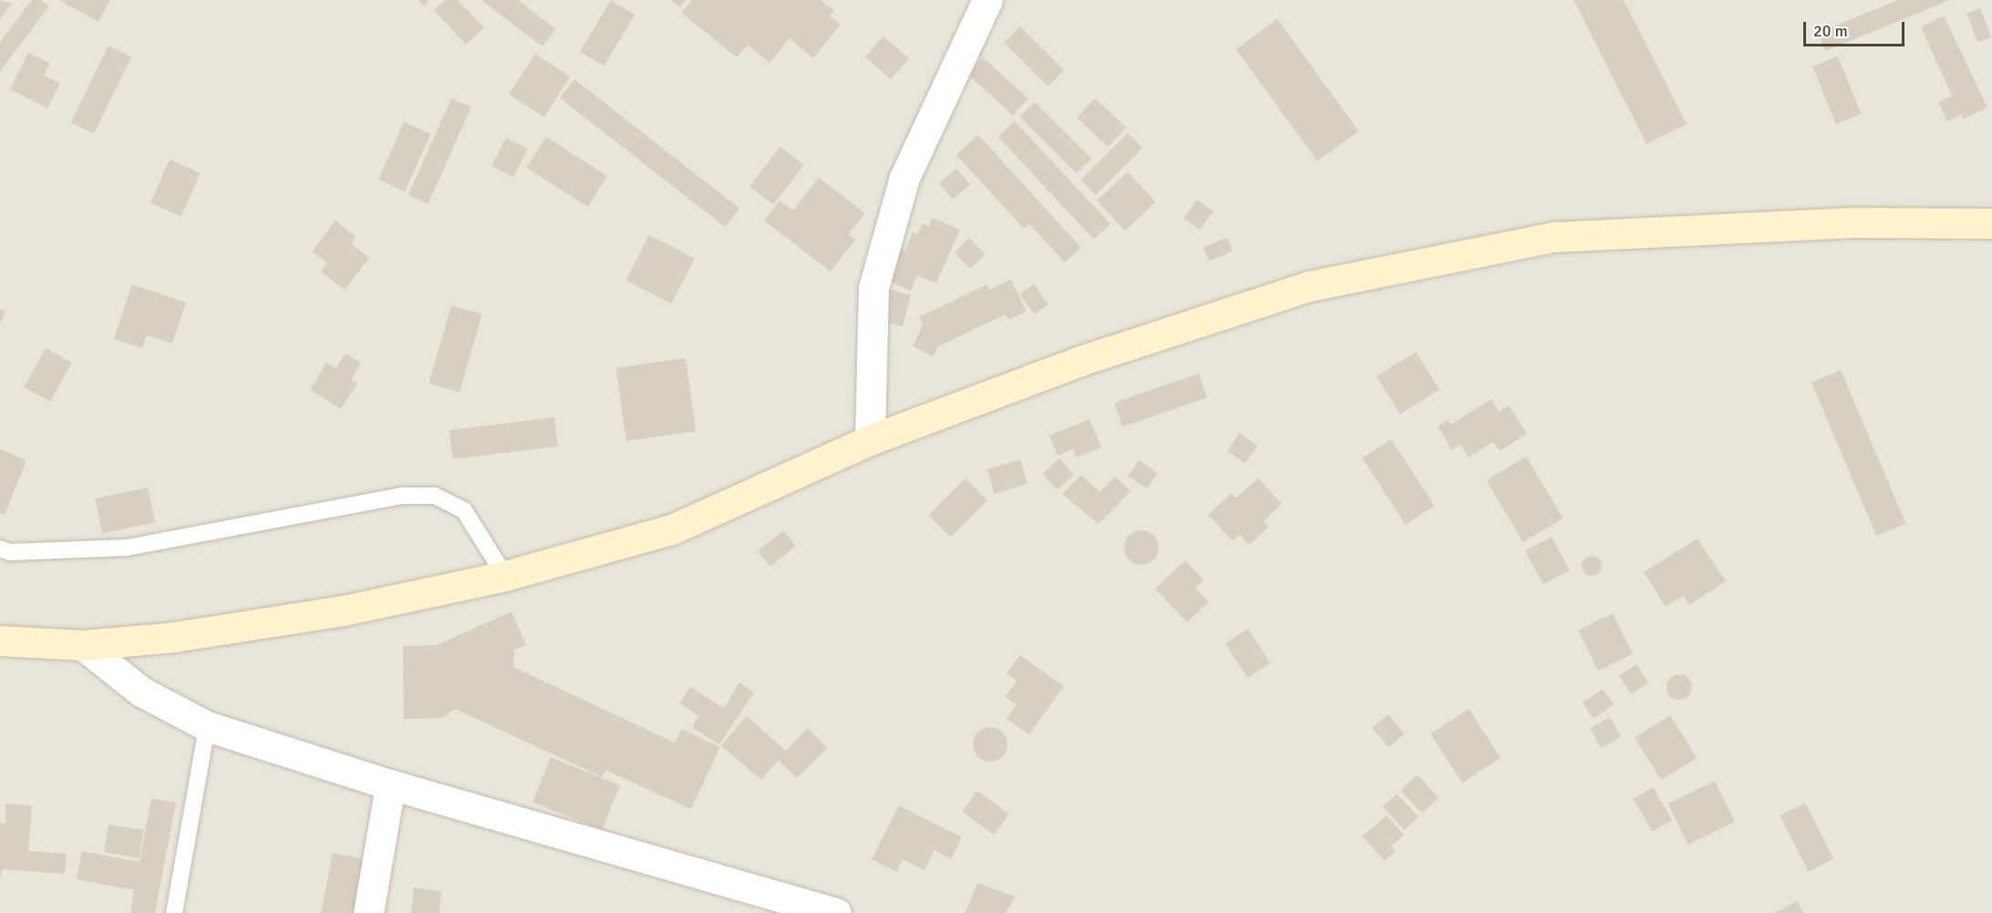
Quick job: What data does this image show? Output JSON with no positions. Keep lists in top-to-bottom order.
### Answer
{
  "scale_bar": "20 m"
}
